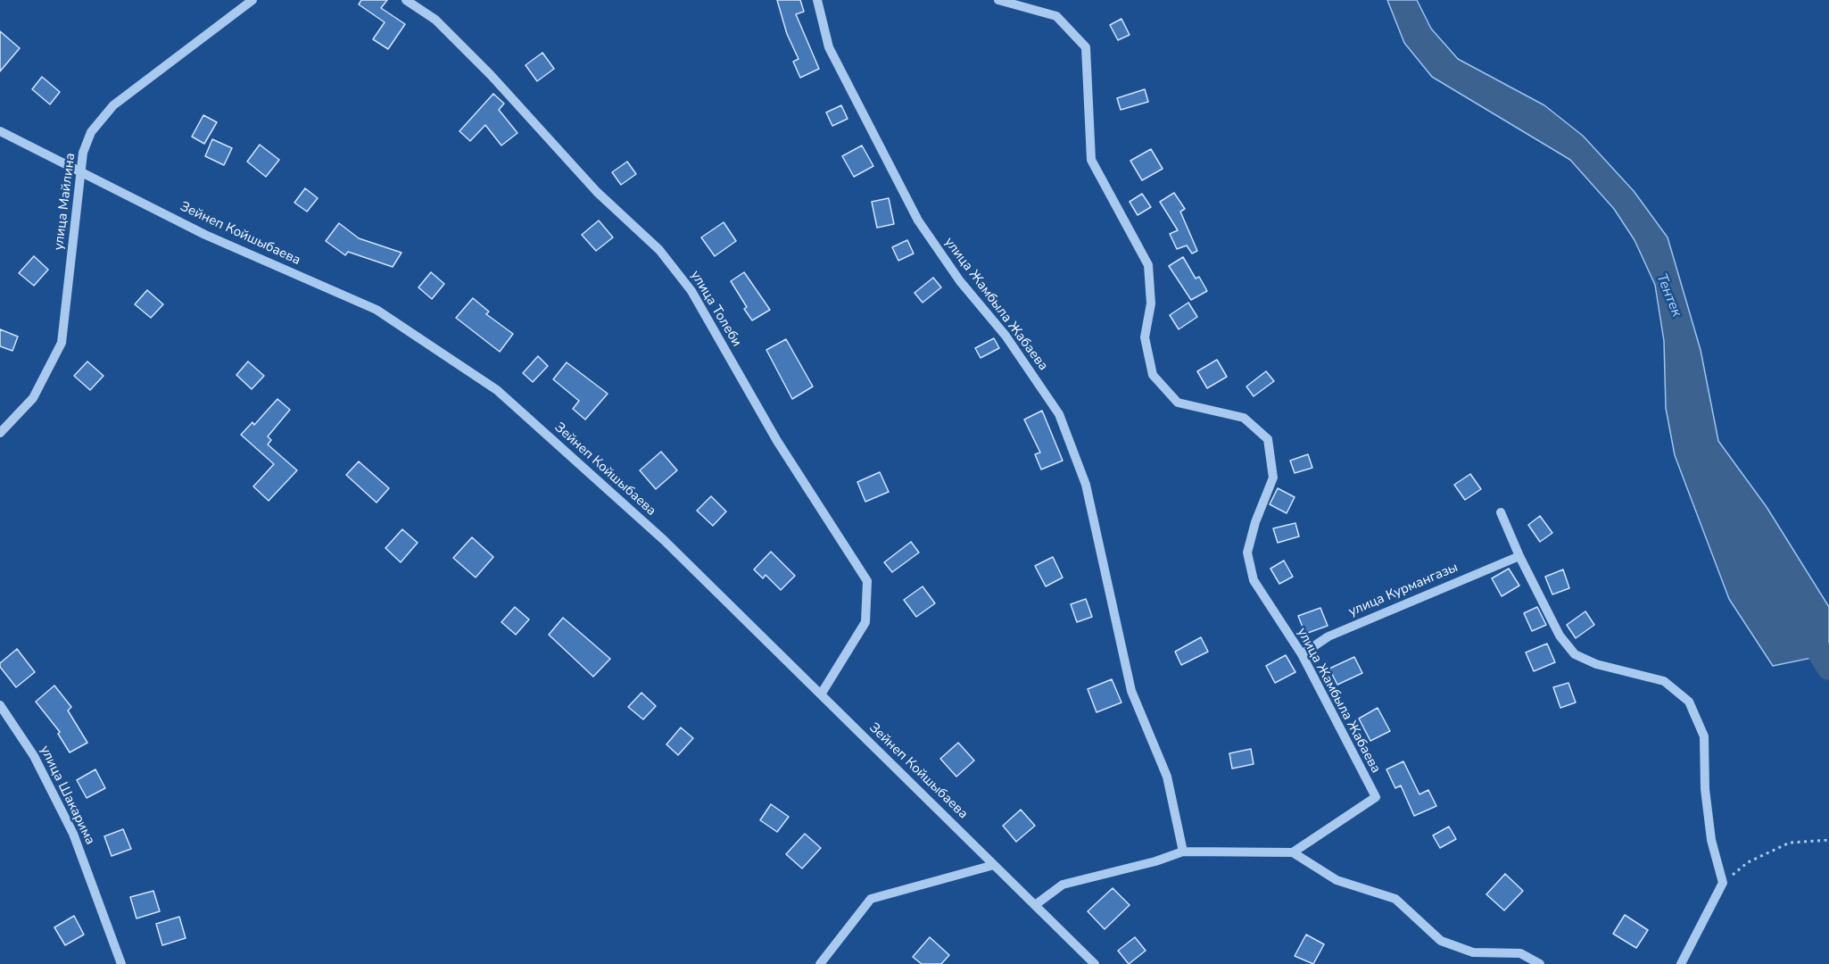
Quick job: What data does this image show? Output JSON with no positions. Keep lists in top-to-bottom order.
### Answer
{
  "streets": {
    "street": [
      "улица Майлина",
      "Зейнеп Койшыбаева",
      "улица Жамбыла Жабаева",
      "улица Толеби",
      "улица Курмангазы",
      "улица Шакарима"
    ]
  },
  "crossings": [
    ["улица Майлина", "Зейнеп Койшыбаева"],
    ["Зейнеп Койшыбаева", "улица Толеби"],
    ["улица Жамбыла Жабаева", "улица Курмангазы"]
  ],
  "water": ["Тентек"]
}
